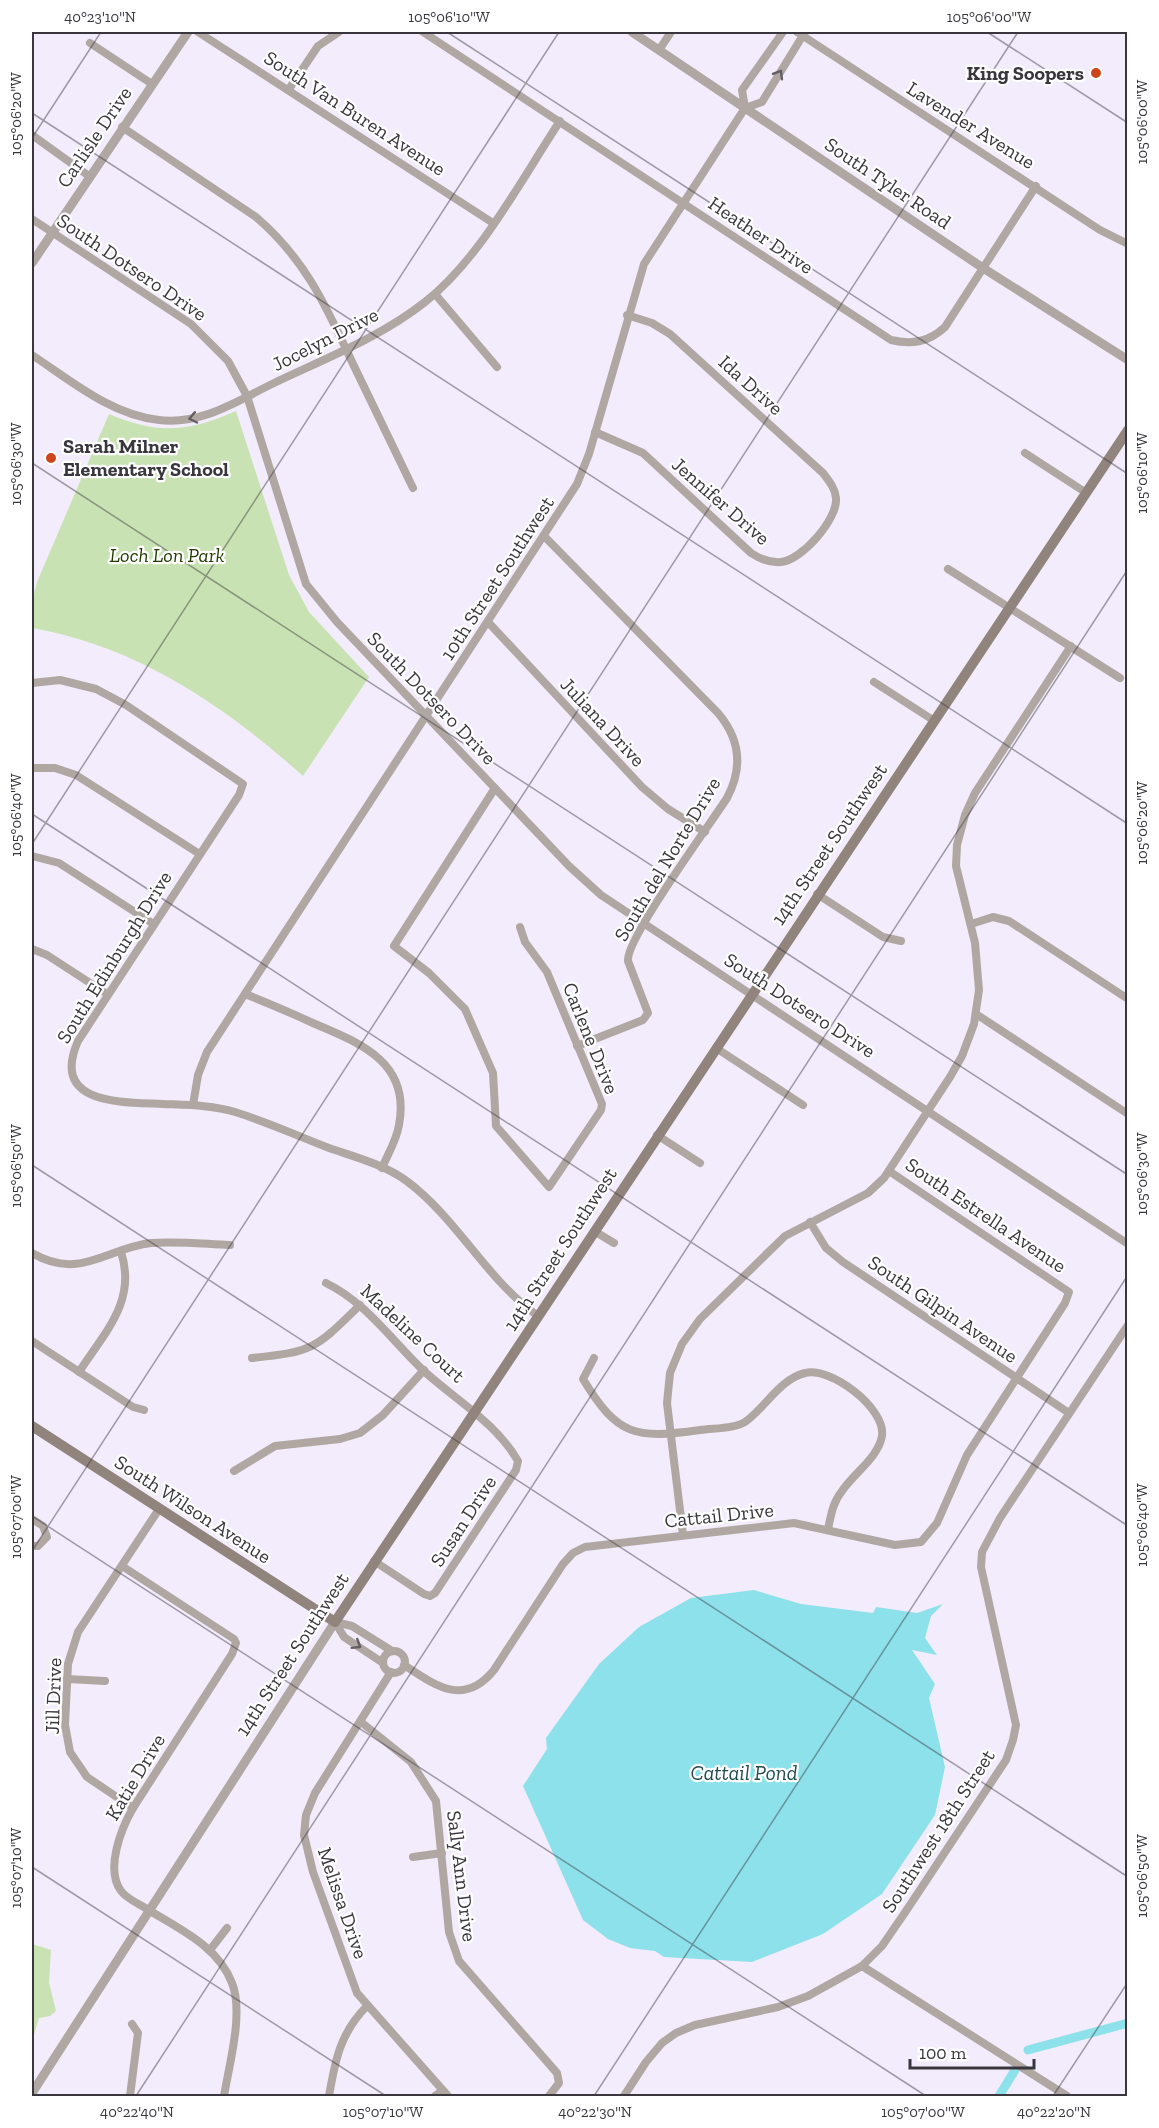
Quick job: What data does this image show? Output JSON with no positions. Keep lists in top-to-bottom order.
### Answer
{
  "streets": {
    "main road": ["14th Street Southwest", "South Wilson Avenue"],
    "street": [
      "South Van Buren Avenue",
      "Lavender Avenue",
      "Carlisle Drive",
      "South Tyler Road",
      "Heather Drive",
      "South Dotsero Drive",
      "Jocelyn Drive",
      "Ida Drive",
      "Jennifer Drive",
      "10th Street Southwest",
      "Juliana Drive",
      "South del Norte Drive",
      "South Edinburgh Drive",
      "Carlene Drive",
      "South Estrella Avenue",
      "South Gilpin Avenue",
      "Madeline Court",
      "Cattail Drive",
      "Susan Drive",
      "Jill Drive",
      "Katie Drive",
      "Southwest 18th Street",
      "Sally Ann Drive",
      "Melissa Drive"
    ]
  },
  "crossings": [
    ["South Van Buren Avenue", "Jocelyn Drive"],
    ["Lavender Avenue", "Heather Drive"],
    ["Lavender Avenue", "10th Street Southwest"],
    ["Carlisle Drive", "South Dotsero Drive"],
    ["South Tyler Road", "Heather Drive"],
    ["South Tyler Road", "10th Street Southwest"],
    ["Heather Drive", "Jocelyn Drive"],
    ["Heather Drive", "10th Street Southwest"],
    ["South Dotsero Drive", "Jocelyn Drive"],
    ["South Dotsero Drive", "10th Street Southwest"],
    ["South Dotsero Drive", "14th Street Southwest"],
    ["South Dotsero Drive", "South del Norte Drive"],
    ["South Dotsero Drive", "Carlene Drive"],
    ["Ida Drive", "Jennifer Drive"],
    ["Ida Drive", "10th Street Southwest"],
    ["Jennifer Drive", "10th Street Southwest"],
    ["10th Street Southwest", "Juliana Drive"],
    ["10th Street Southwest", "South del Norte Drive"],
    ["10th Street Southwest", "South Edinburgh Drive"],
    ["Juliana Drive", "South del Norte Drive"],
    ["14th Street Southwest", "South Edinburgh Drive"],
    ["14th Street Southwest", "Madeline Court"],
    ["14th Street Southwest", "South Wilson Avenue"],
    ["14th Street Southwest", "Susan Drive"],
    ["14th Street Southwest", "Katie Drive"],
    ["South del Norte Drive", "Carlene Drive"],
    ["South Estrella Avenue", "South Gilpin Avenue"],
    ["South Estrella Avenue", "Cattail Drive"],
    ["South Gilpin Avenue", "Cattail Drive"],
    ["South Gilpin Avenue", "Southwest 18th Street"],
    ["Madeline Court", "Susan Drive"],
    ["South Wilson Avenue", "Cattail Drive"],
    ["South Wilson Avenue", "Jill Drive"],
    ["South Wilson Avenue", "Melissa Drive"],
    ["Cattail Drive", "Melissa Drive"],
    ["Jill Drive", "Katie Drive"],
    ["Sally Ann Drive", "Melissa Drive"]
  ],
  "water": ["Cattail Pond"],
  "parks": ["Loch Lon Park"],
  "places": ["King Soopers", "Sarah Milner Elementary School"],
  "scale_bar": "100 m",
  "coordinates": [
    "40°23'10\"N",
    "105°06'10\"W",
    "105°06'00\"W",
    "105°06'20\"W",
    "105°06'30\"W",
    "105°06'40\"W",
    "105°06'50\"W",
    "105°07'00\"W",
    "105°07'10\"W",
    "40°22'40\"N",
    "40°22'30\"N",
    "40°22'20\"N"
  ]
}
